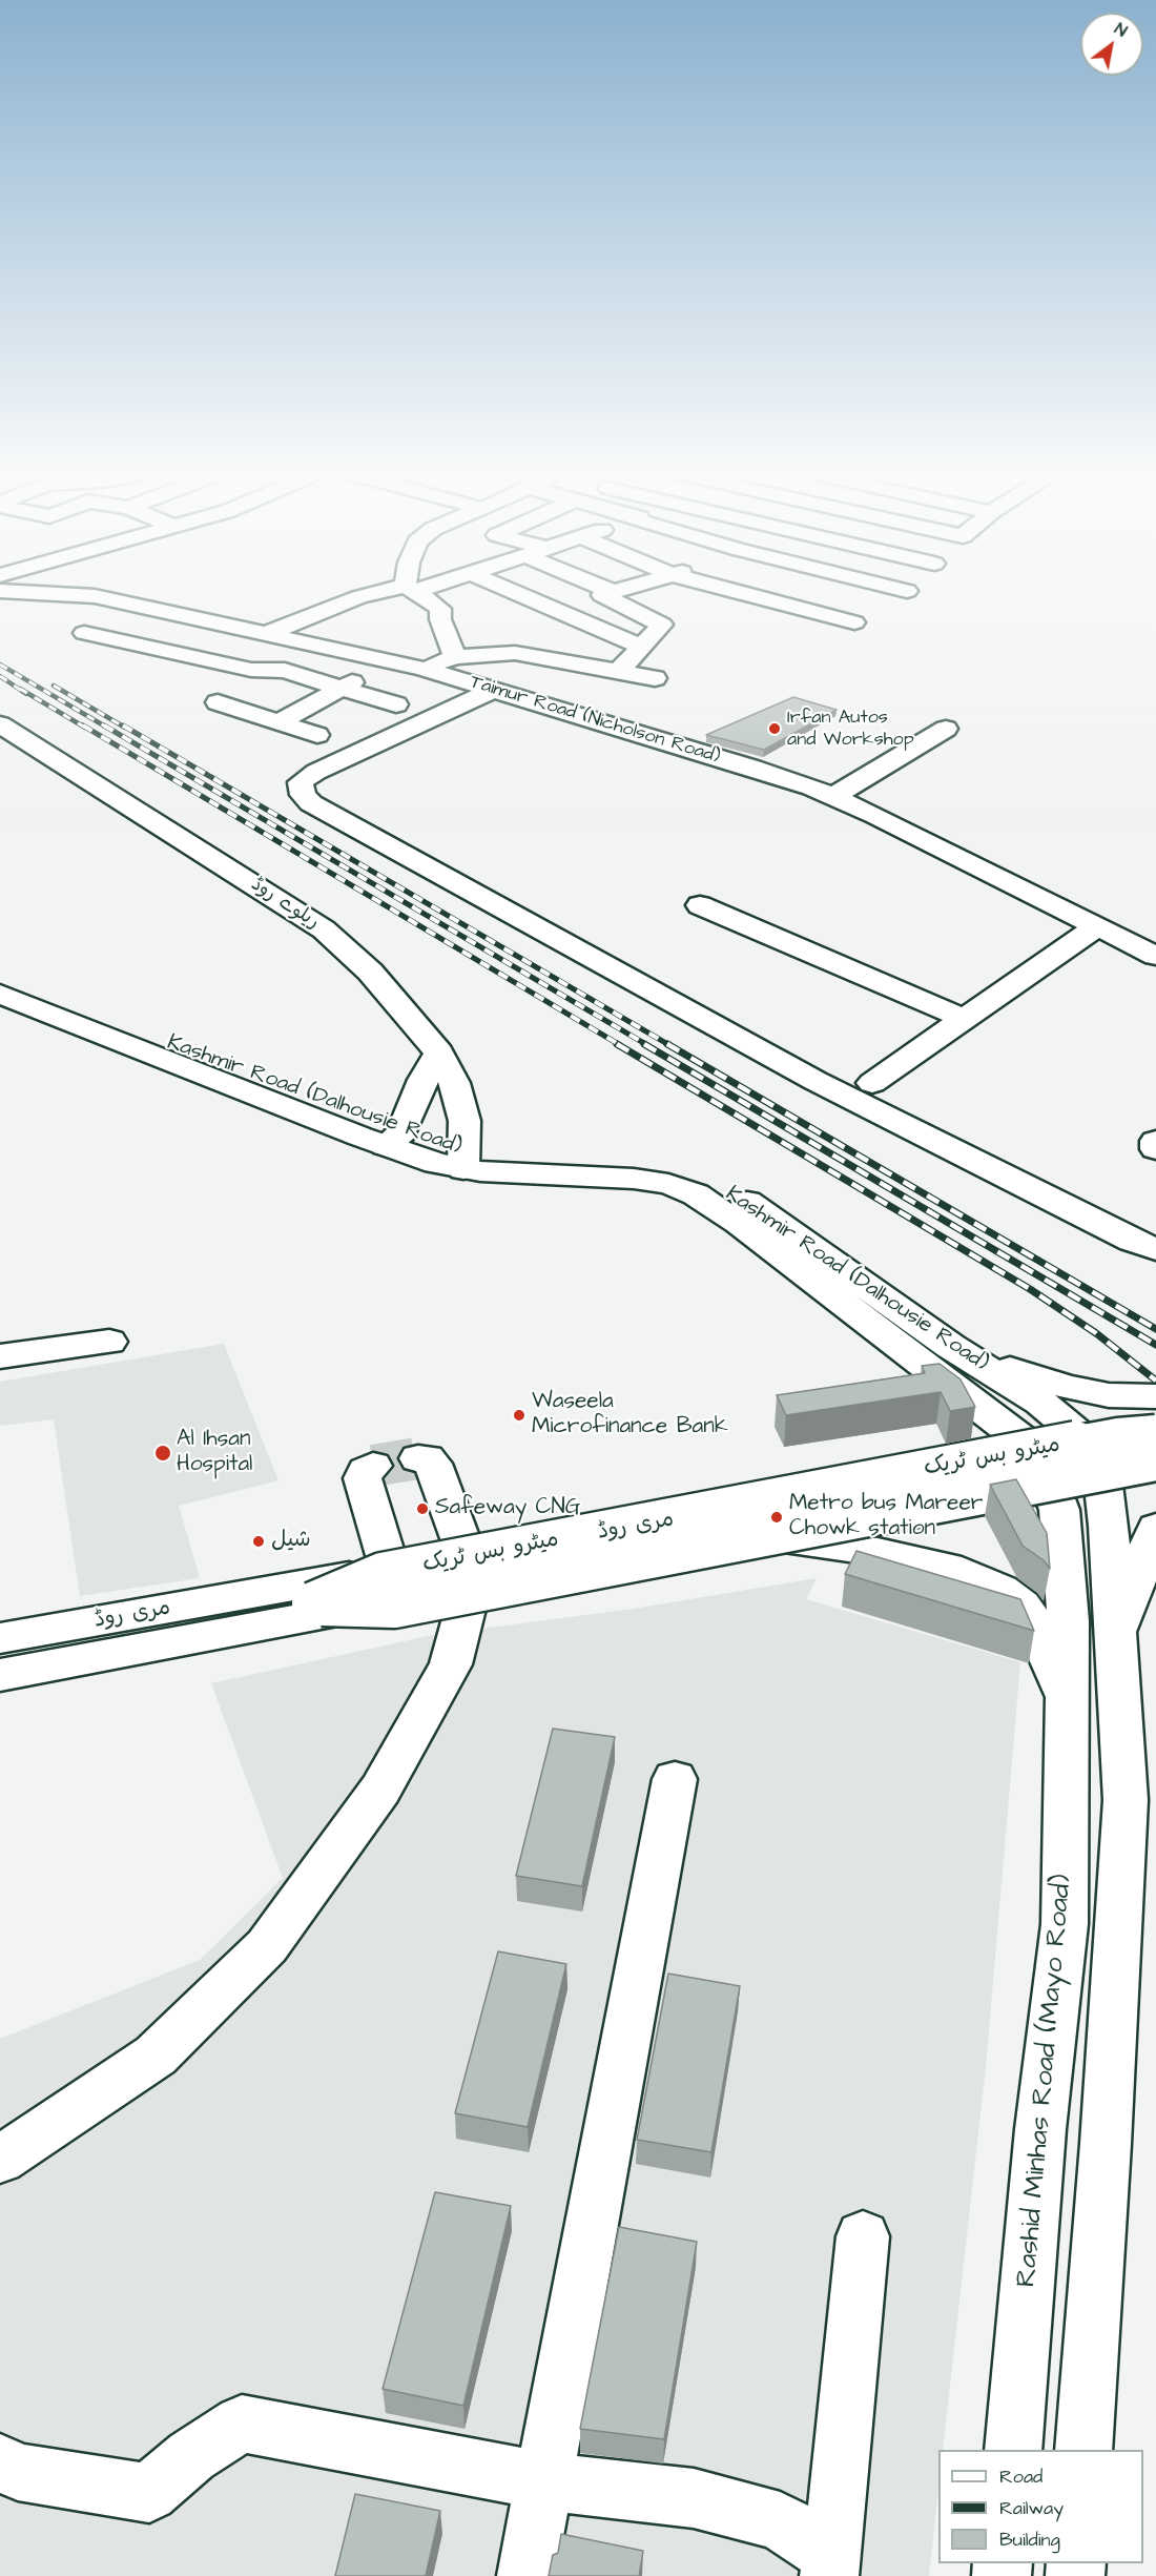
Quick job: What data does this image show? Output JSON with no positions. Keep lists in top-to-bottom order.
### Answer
{
  "streets": {
    "street": [
      "Taimur Road (Nicholson Road)",
      "ریلوے روڈ",
      "Kashmir Road (Dalhousie Road)",
      "میٹرو بس ٹریک",
      "مری روڈ",
      "Rashid Minhas Road (Mayo Road)"
    ]
  },
  "crossings": [
    ["ریلوے روڈ", "Kashmir Road (Dalhousie Road)"],
    ["Kashmir Road (Dalhousie Road)", "مری روڈ"],
    ["Kashmir Road (Dalhousie Road)", "Rashid Minhas Road (Mayo Road)"],
    ["میٹرو بس ٹریک", "مری روڈ"],
    ["مری روڈ", "Rashid Minhas Road (Mayo Road)"]
  ],
  "places": [
    "Irfan Autos and Workshop",
    "Waseela Microfinance Bank",
    "Al Ihsan Hospital",
    "Safeway CNG",
    "Metro bus Mareer Chowk station",
    "شیل"
  ],
  "legend": ["Road", "Railway", "Building"],
  "north": "top right"
}
